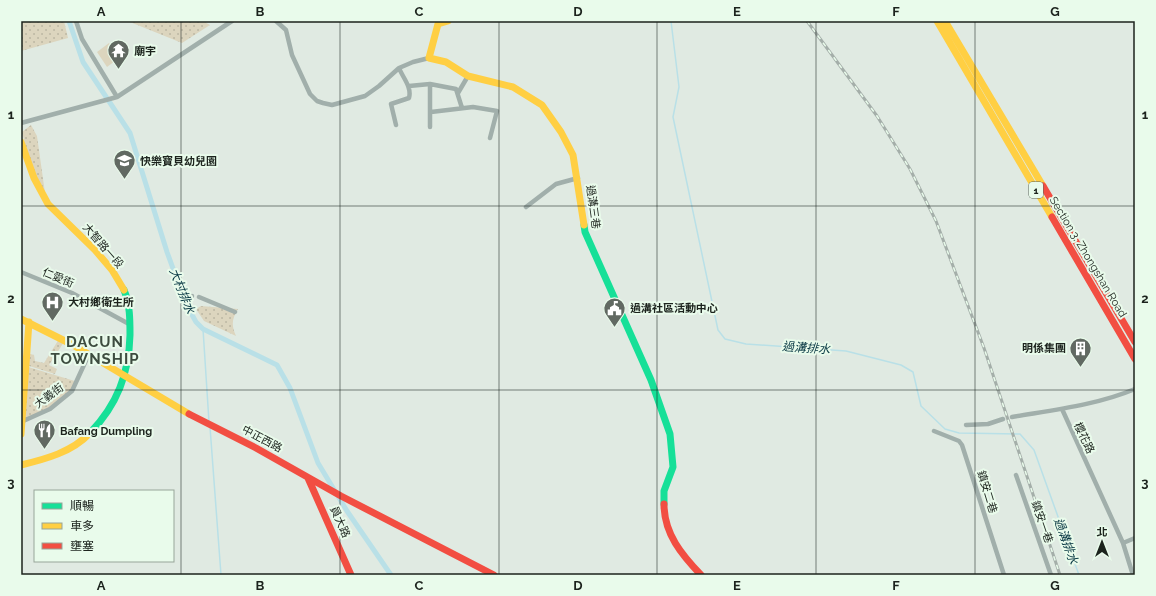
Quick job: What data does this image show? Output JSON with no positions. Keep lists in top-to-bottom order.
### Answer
{
  "streets": {
    "street": [
      "1",
      "過溝三巷",
      "大智路一段",
      "Section 3, Zhongshan Road",
      "仁愛街",
      "大義街",
      "櫻花路",
      "中正西路",
      "鎮安二巷",
      "員大路",
      "鎮安一巷"
    ]
  },
  "crossings": [
    ["大智路一段", "仁愛街"],
    ["大智路一段", "中正西路"],
    ["大義街", "中正西路"],
    ["中正西路", "員大路"]
  ],
  "districts": ["DACUN TOWNSHIP"],
  "water": ["大村排水", "過溝排水"],
  "places": {
    "temple": ["廟宇"],
    "school or university": ["快樂寶貝幼兒園"],
    "hospital": ["大村鄉衛生所"],
    "public building": ["過溝社區活動中心"],
    "building": ["明係集團"],
    "restaurant": ["Bafang Dumpling"]
  },
  "legend": ["順暢", "車多", "壅塞"],
  "north": "top",
  "grid": {
    "columns": [
      "A",
      "B",
      "C",
      "D",
      "E",
      "F",
      "G"
    ],
    "rows": ["1", "2", "3"]
  }
}
